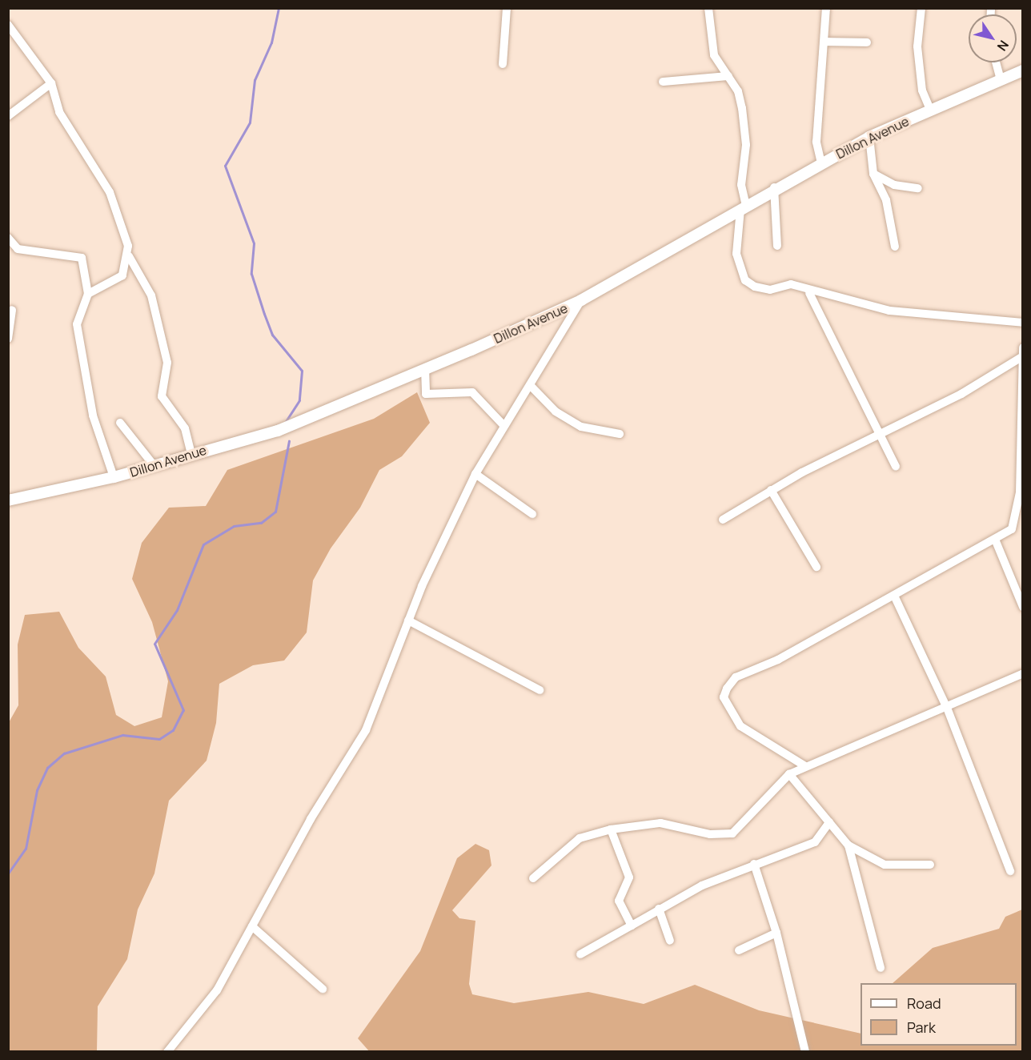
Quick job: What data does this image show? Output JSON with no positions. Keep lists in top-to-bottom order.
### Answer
{
  "streets": {
    "street": ["Dillon Avenue"]
  },
  "legend": ["Road", "Park"],
  "north": "bottom right"
}
